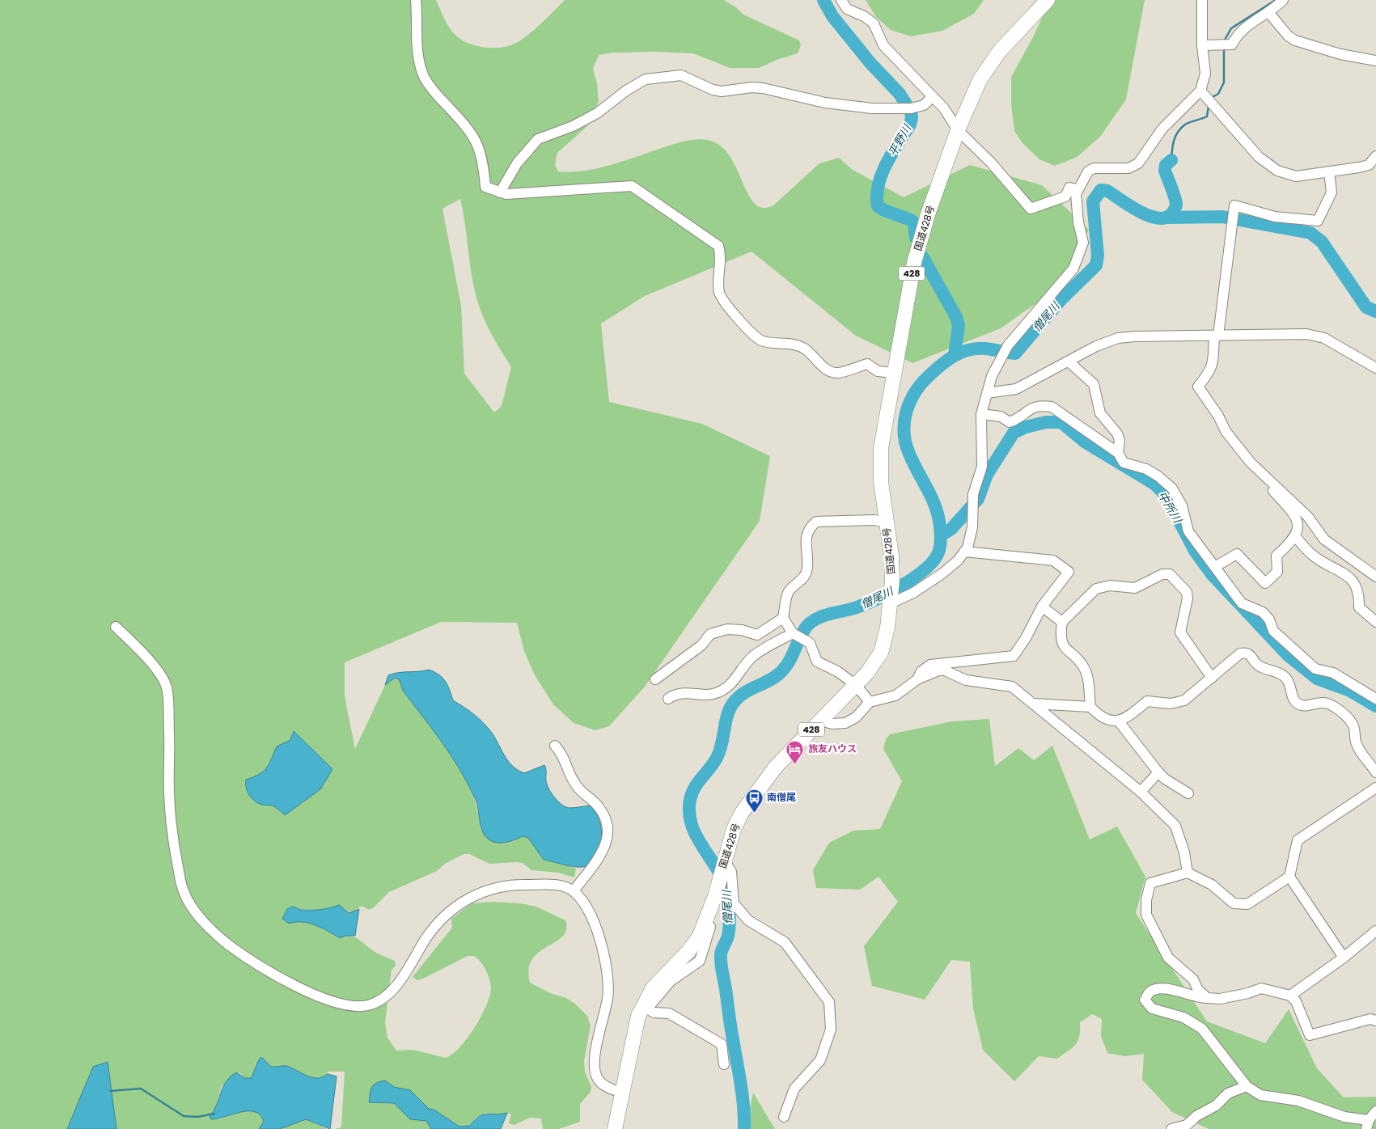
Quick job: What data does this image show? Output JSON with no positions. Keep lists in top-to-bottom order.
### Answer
{
  "streets": {
    "highway": ["国道428号", "428"]
  },
  "water": ["平野川", "僧尾川", "中所川"],
  "places": {
    "hotel": ["旅友ハウス"],
    "bus stop": ["南僧尾"]
  }
}
